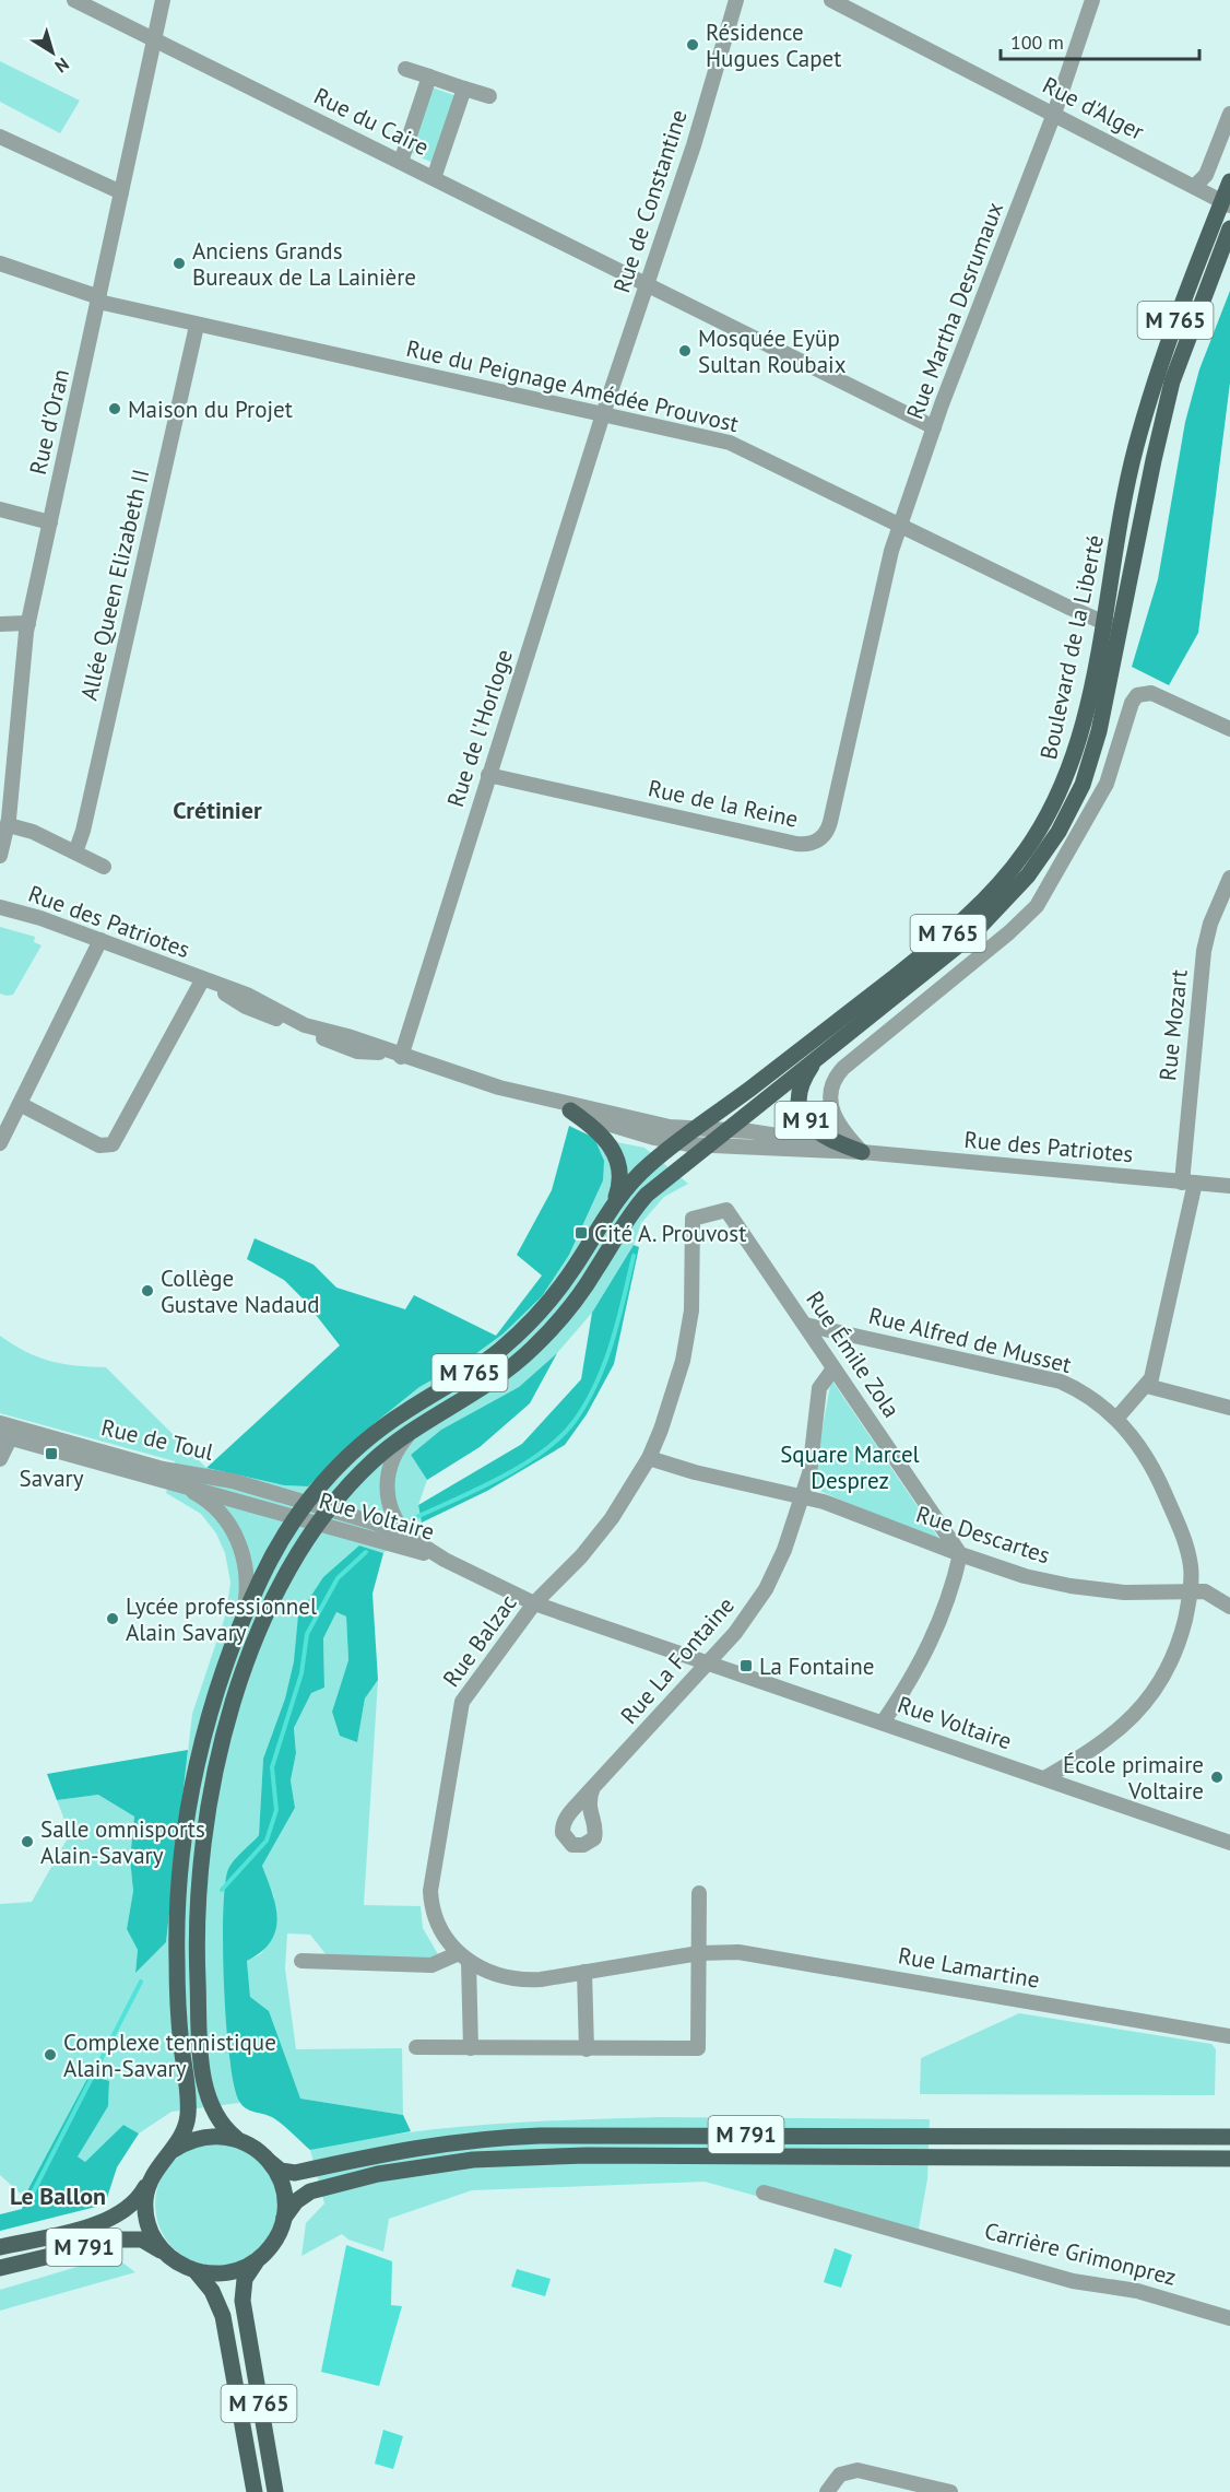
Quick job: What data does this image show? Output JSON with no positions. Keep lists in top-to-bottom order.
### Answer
{
  "streets": {
    "main road": [
      "M 765",
      "Boulevard de la Liberté",
      "M 91",
      "M 791"
    ],
    "street": [
      "Rue d'Alger",
      "Rue du Caire",
      "Rue de Constantine",
      "Rue Martha Desrumaux",
      "Rue du Peignage Amédée Prouvost",
      "Rue d'Oran",
      "Allée Queen Elizabeth II",
      "Rue de l'Horloge",
      "Rue de la Reine",
      "Rue des Patriotes",
      "Rue Mozart",
      "Rue Alfred de Musset",
      "Rue Émile Zola",
      "Rue de Toul",
      "Rue Voltaire",
      "Rue Descartes",
      "Rue Balzac",
      "Rue La Fontaine",
      "Rue Lamartine",
      "Carrière Grimonprez"
    ]
  },
  "crossings": [
    ["Rue d'Alger", "Rue Martha Desrumaux"],
    ["Rue d'Alger", "M 765"],
    ["Rue d'Alger", "Boulevard de la Liberté"],
    ["Rue du Caire", "Rue de Constantine"],
    ["Rue du Caire", "Rue Martha Desrumaux"],
    ["Rue du Caire", "Rue d'Oran"],
    ["Rue de Constantine", "Rue du Peignage Amédée Prouvost"],
    ["Rue de Constantine", "Rue de l'Horloge"],
    ["Rue Martha Desrumaux", "Rue du Peignage Amédée Prouvost"],
    ["Rue Martha Desrumaux", "Rue de la Reine"],
    ["M 765", "Boulevard de la Liberté"],
    ["M 765", "Rue des Patriotes"],
    ["M 765", "M 91"],
    ["M 765", "Rue de Toul"],
    ["M 765", "Rue Voltaire"],
    ["M 765", "M 791"],
    ["Rue du Peignage Amédée Prouvost", "Rue d'Oran"],
    ["Rue du Peignage Amédée Prouvost", "Allée Queen Elizabeth II"],
    ["Rue du Peignage Amédée Prouvost", "Boulevard de la Liberté"],
    ["Rue du Peignage Amédée Prouvost", "Rue de l'Horloge"],
    ["Rue du Peignage Amédée Prouvost", "Rue de la Reine"],
    ["Boulevard de la Liberté", "Rue des Patriotes"],
    ["Boulevard de la Liberté", "M 91"],
    ["Rue de l'Horloge", "Rue de la Reine"],
    ["Rue de l'Horloge", "Rue des Patriotes"],
    ["Rue des Patriotes", "Rue Mozart"],
    ["Rue des Patriotes", "M 91"],
    ["Rue Alfred de Musset", "Rue Émile Zola"],
    ["Rue Alfred de Musset", "Rue Voltaire"],
    ["Rue Alfred de Musset", "Rue Descartes"],
    ["Rue Émile Zola", "Rue Descartes"],
    ["Rue Émile Zola", "Rue Balzac"],
    ["Rue Émile Zola", "Rue La Fontaine"],
    ["Rue de Toul", "Rue Voltaire"],
    ["Rue Voltaire", "Rue Balzac"],
    ["Rue Voltaire", "Rue La Fontaine"],
    ["Rue Descartes", "Rue Balzac"],
    ["Rue Descartes", "Rue La Fontaine"],
    ["Rue Balzac", "Rue Lamartine"]
  ],
  "districts": ["Crétinier", "Le Ballon"],
  "parks": ["Square Marcel Desprez"],
  "places": {
    "other": [
      "Résidence Hugues Capet",
      "Anciens Grands Bureaux de La Lainière",
      "Mosquée Eyüp Sultan Roubaix",
      "Maison du Projet",
      "Collège Gustave Nadaud",
      "Lycée professionnel Alain Savary",
      "École primaire Voltaire",
      "Salle omnisports Alain-Savary",
      "Complexe tennistique Alain-Savary"
    ],
    "transit": ["Cité A. Prouvost", "Savary", "La Fontaine"]
  },
  "scale_bar": "100 m",
  "north": "bottom right"
}
